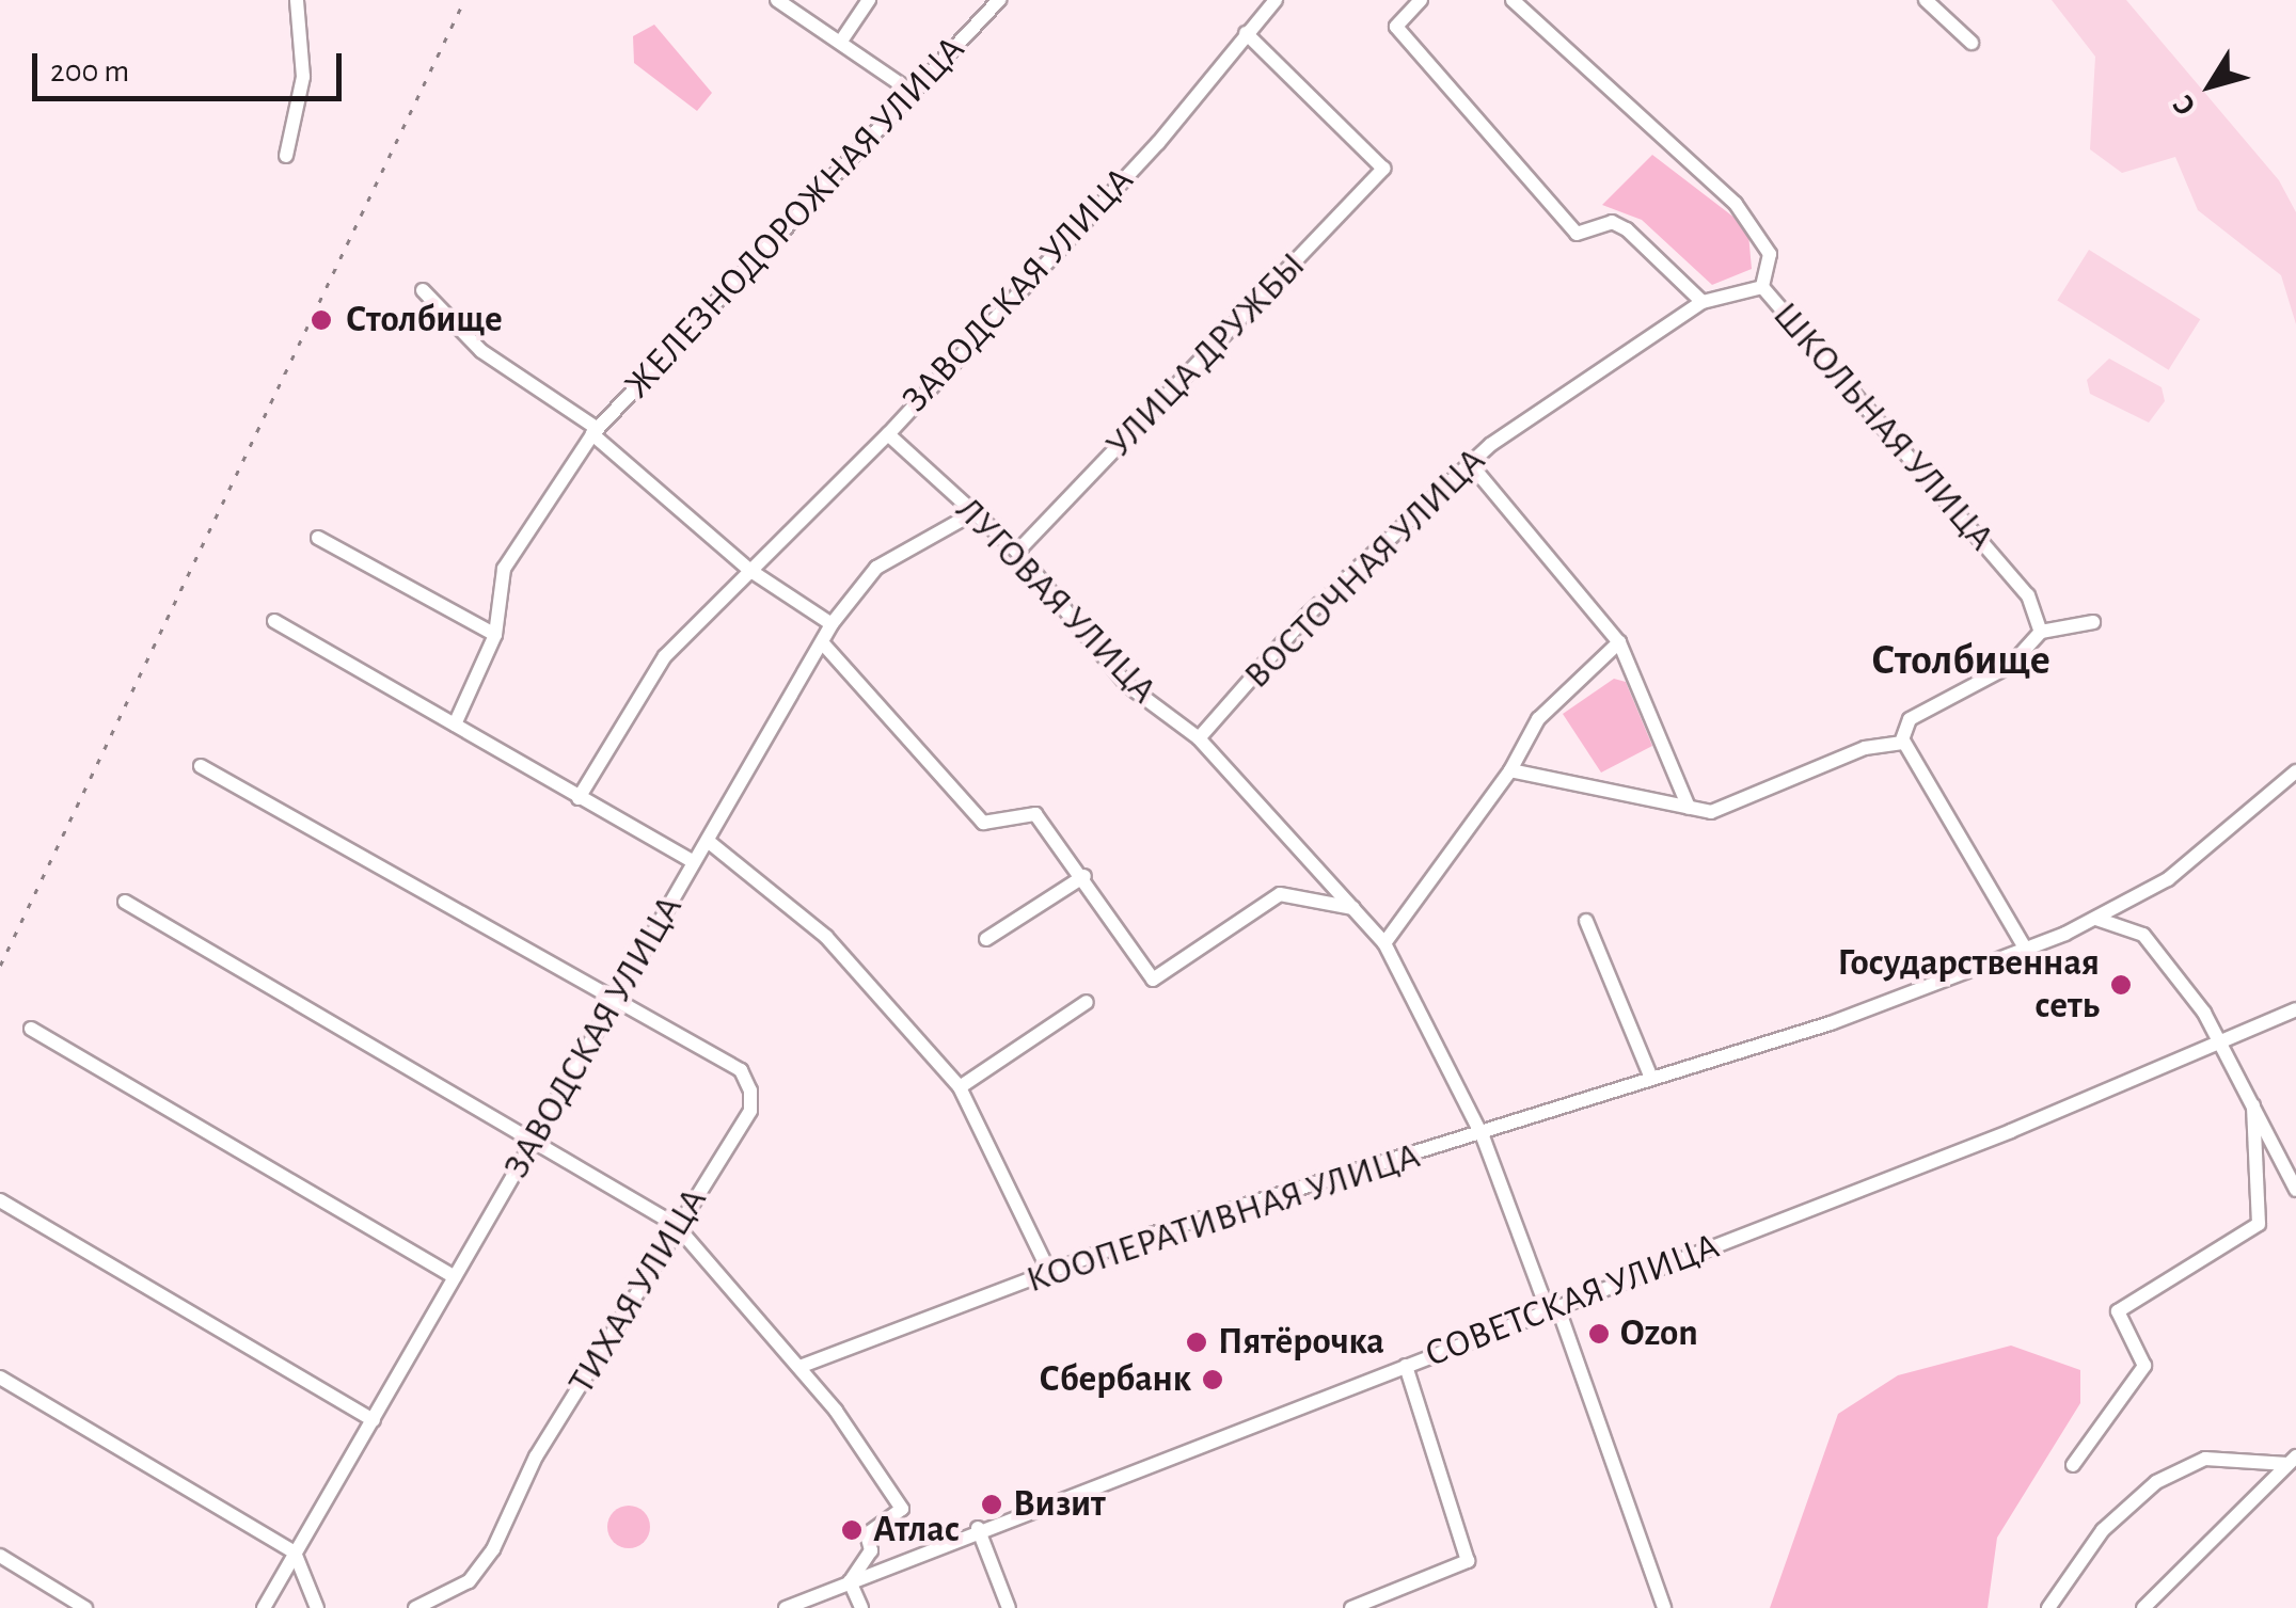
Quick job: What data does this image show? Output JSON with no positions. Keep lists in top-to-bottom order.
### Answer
{
  "streets": {
    "street": [
      "ЖЕЛЕЗНОДОРОЖНАЯ УЛИЦА",
      "ЗАВОДСКАЯ УЛИЦА",
      "УЛИЦА ДРУЖБЫ",
      "ШКОЛЬНАЯ УЛИЦА",
      "ВОСТОЧНАЯ УЛИЦА",
      "ЛУГОВАЯ УЛИЦА",
      "КООПЕРАТИВНАЯ УЛИЦА",
      "ТИХАЯ УЛИЦА",
      "СОВЕТСКАЯ УЛИЦА"
    ]
  },
  "crossings": [
    ["ЗАВОДСКАЯ УЛИЦА", "УЛИЦА ДРУЖБЫ"],
    ["ЗАВОДСКАЯ УЛИЦА", "ЛУГОВАЯ УЛИЦА"],
    ["ЗАВОДСКАЯ УЛИЦА", "ТИХАЯ УЛИЦА"],
    ["УЛИЦА ДРУЖБЫ", "ЛУГОВАЯ УЛИЦА"],
    ["ШКОЛЬНАЯ УЛИЦА", "ВОСТОЧНАЯ УЛИЦА"],
    ["ВОСТОЧНАЯ УЛИЦА", "ЛУГОВАЯ УЛИЦА"],
    ["ЛУГОВАЯ УЛИЦА", "КООПЕРАТИВНАЯ УЛИЦА"],
    ["ЛУГОВАЯ УЛИЦА", "СОВЕТСКАЯ УЛИЦА"]
  ],
  "districts": ["Столбище"],
  "places": [
    "Столбище",
    "Государственная сеть",
    "Ozon",
    "Пятёрочка",
    "Сбербанк",
    "Визит",
    "Атлас"
  ],
  "scale_bar": "200 m",
  "north": "bottom left"
}
